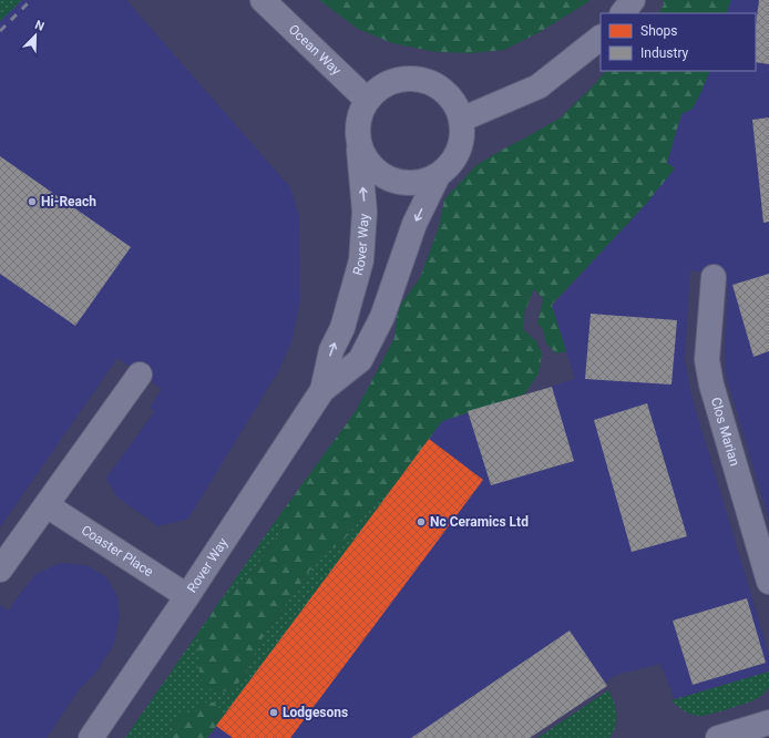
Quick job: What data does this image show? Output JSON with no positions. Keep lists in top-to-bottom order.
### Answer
{
  "streets": {
    "street": [
      "Ocean Way",
      "Rover Way",
      "Clos Marian",
      "Coaster Place"
    ]
  },
  "crossings": [
    ["Ocean Way", "Rover Way"],
    ["Rover Way", "Coaster Place"]
  ],
  "places": ["Hi-Reach", "Nc Ceramics Ltd", "Lodgesons"],
  "legend": ["Shops", "Industry"],
  "north": "top right"
}
